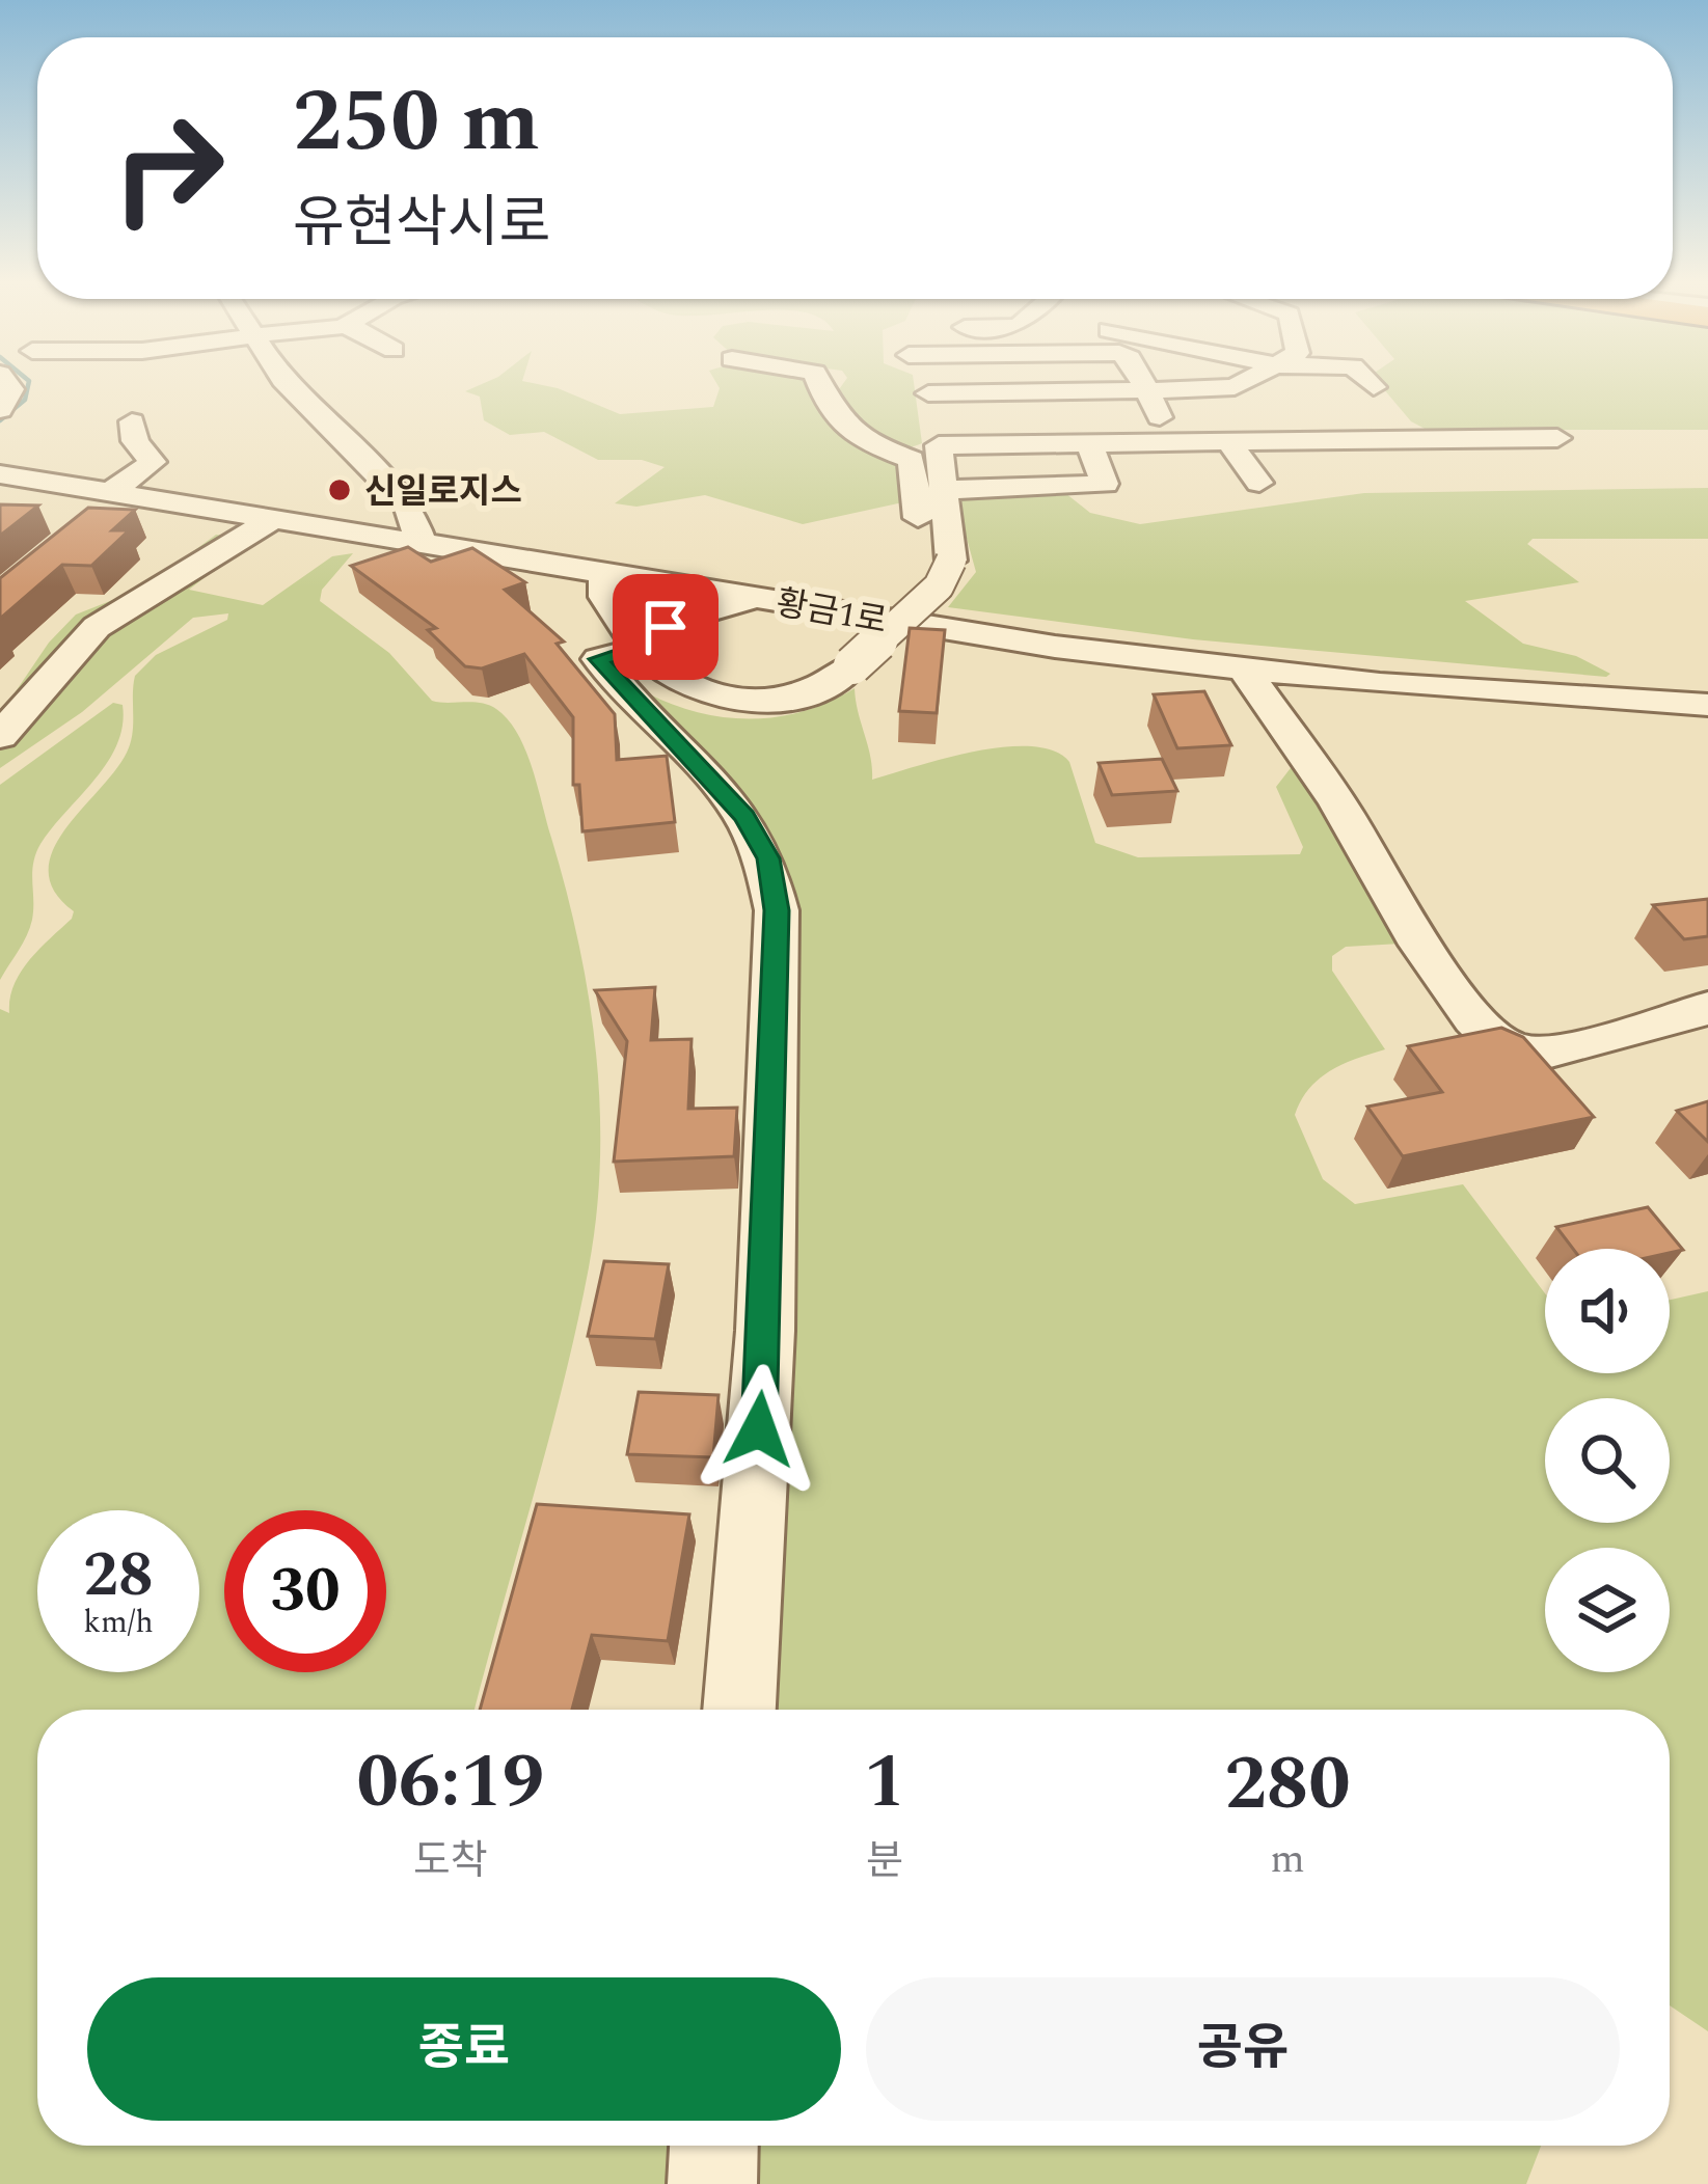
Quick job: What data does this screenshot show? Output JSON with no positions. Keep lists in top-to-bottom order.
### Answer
{
  "streets": {
    "street": ["황금1로"]
  },
  "places": ["신일로지스"],
  "page": {
    "turn": ["250 m", "유현삭시로"],
    "speed": "28 km/h",
    "limit": "30",
    "eta": [
      "06:19",
      "도착",
      "1",
      "분",
      "280",
      "m"
    ],
    "buttons": ["종료", "공유"]
  }
}
